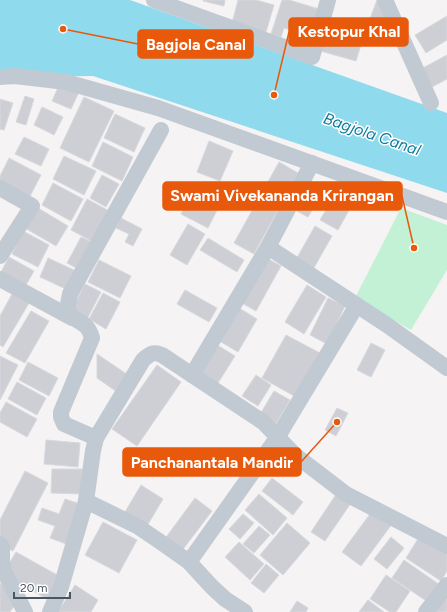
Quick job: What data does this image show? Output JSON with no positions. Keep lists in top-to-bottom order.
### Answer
{
  "water": ["Bagjola Canal"],
  "places": [
    "Bagjola Canal",
    "Kestopur Khal",
    "Swami Vivekananda Krirangan",
    "Panchanantala Mandir"
  ],
  "scale_bar": "20 m"
}
